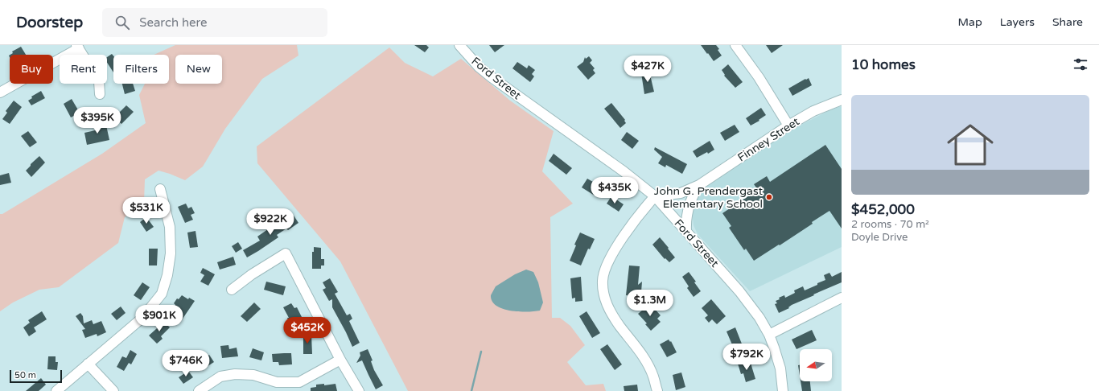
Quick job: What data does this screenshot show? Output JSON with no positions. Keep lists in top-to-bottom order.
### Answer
{
  "streets": {
    "street": ["Ford Street", "Finney Street"]
  },
  "crossings": [
    ["Ford Street", "Finney Street"]
  ],
  "places": ["John G. Prendergast Elementary School"],
  "scale_bar": "50 m",
  "north": "left",
  "page": {
    "header": "Doorstep",
    "search": "Search here",
    "nav": ["Map", "Layers", "Share"],
    "heading": "10 homes",
    "chip": [
      "Buy",
      "Rent",
      "Filters",
      "New"
    ],
    "price": [
      "$427K",
      "$395K",
      "$435K",
      "$531K",
      "$922K",
      "$1.3M",
      "$901K",
      "$452K",
      "$792K",
      "$746K"
    ],
    "list": [
      {
        "name": "$452,000",
        "note": "2 rooms · 70 m² · Doyle Drive"
      }
    ],
    "scale": "50 m"
  }
}
